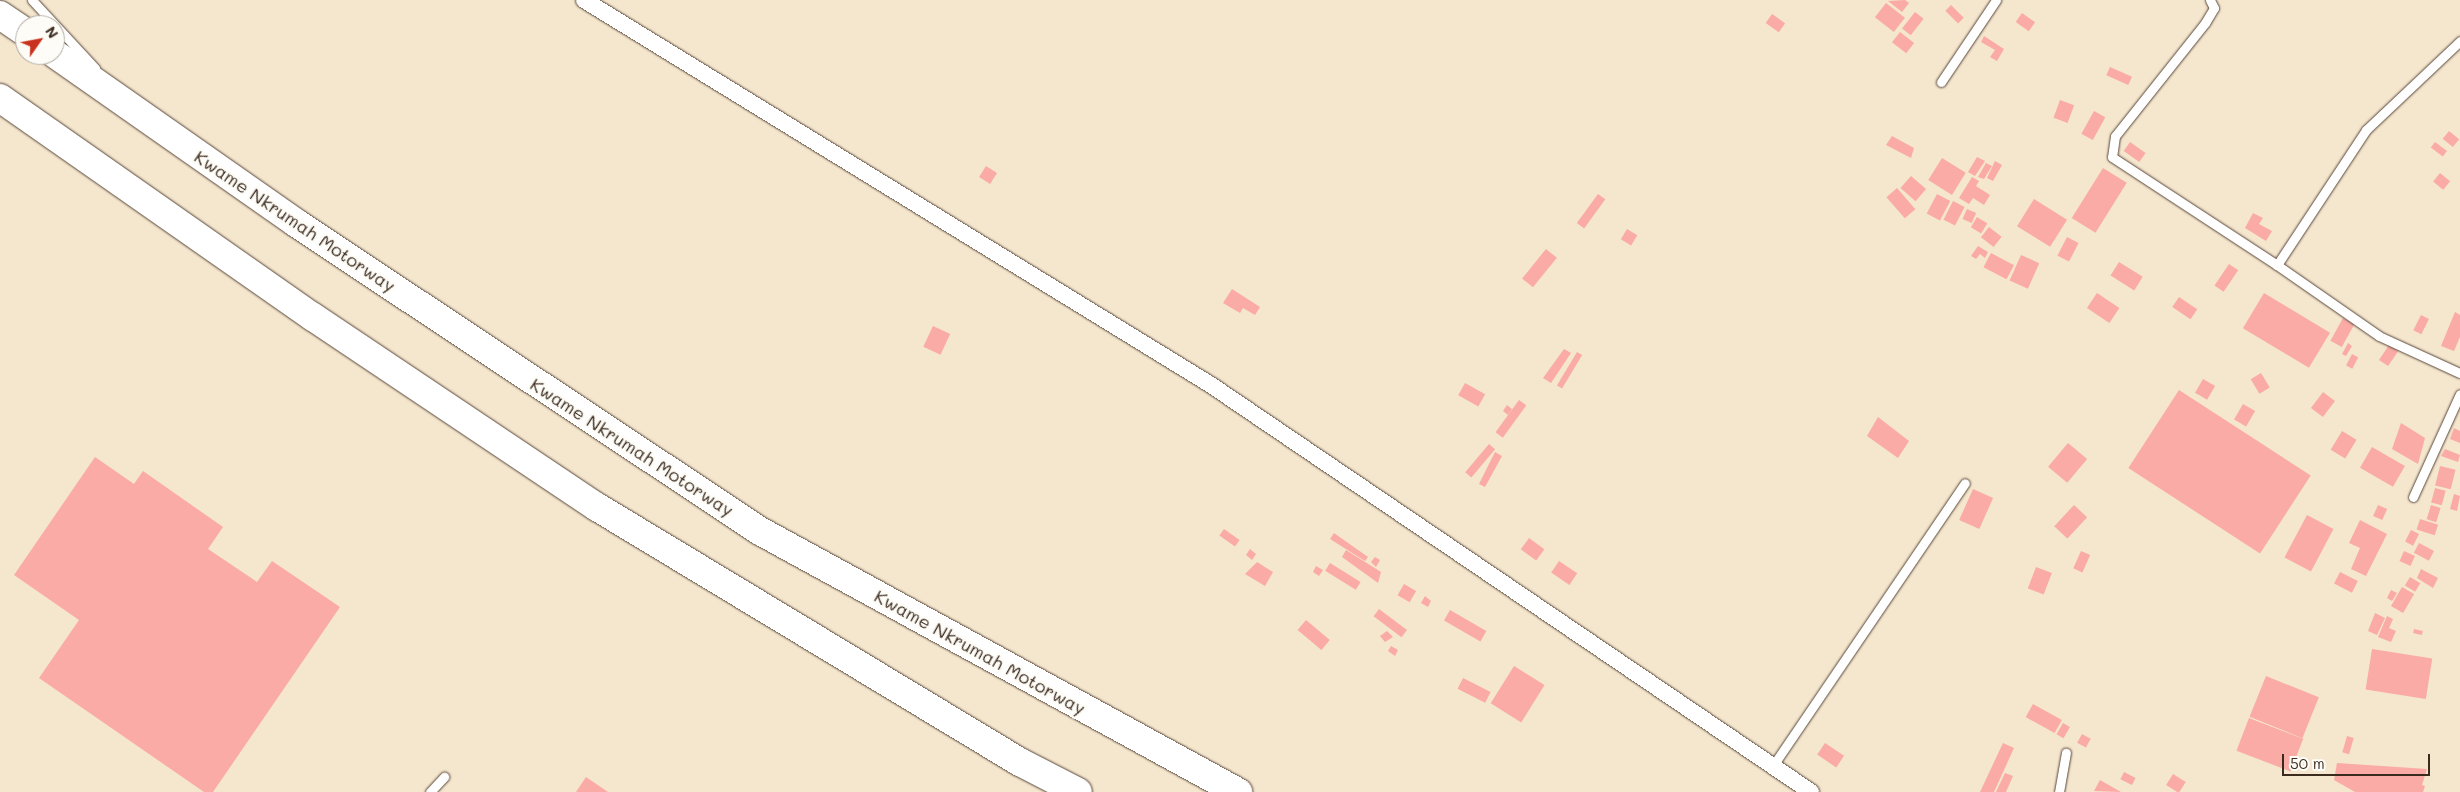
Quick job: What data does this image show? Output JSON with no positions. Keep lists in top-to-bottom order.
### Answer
{
  "streets": {
    "highway": ["Kwame Nkrumah Motorway"]
  },
  "scale_bar": "50 m",
  "north": "top right"
}
